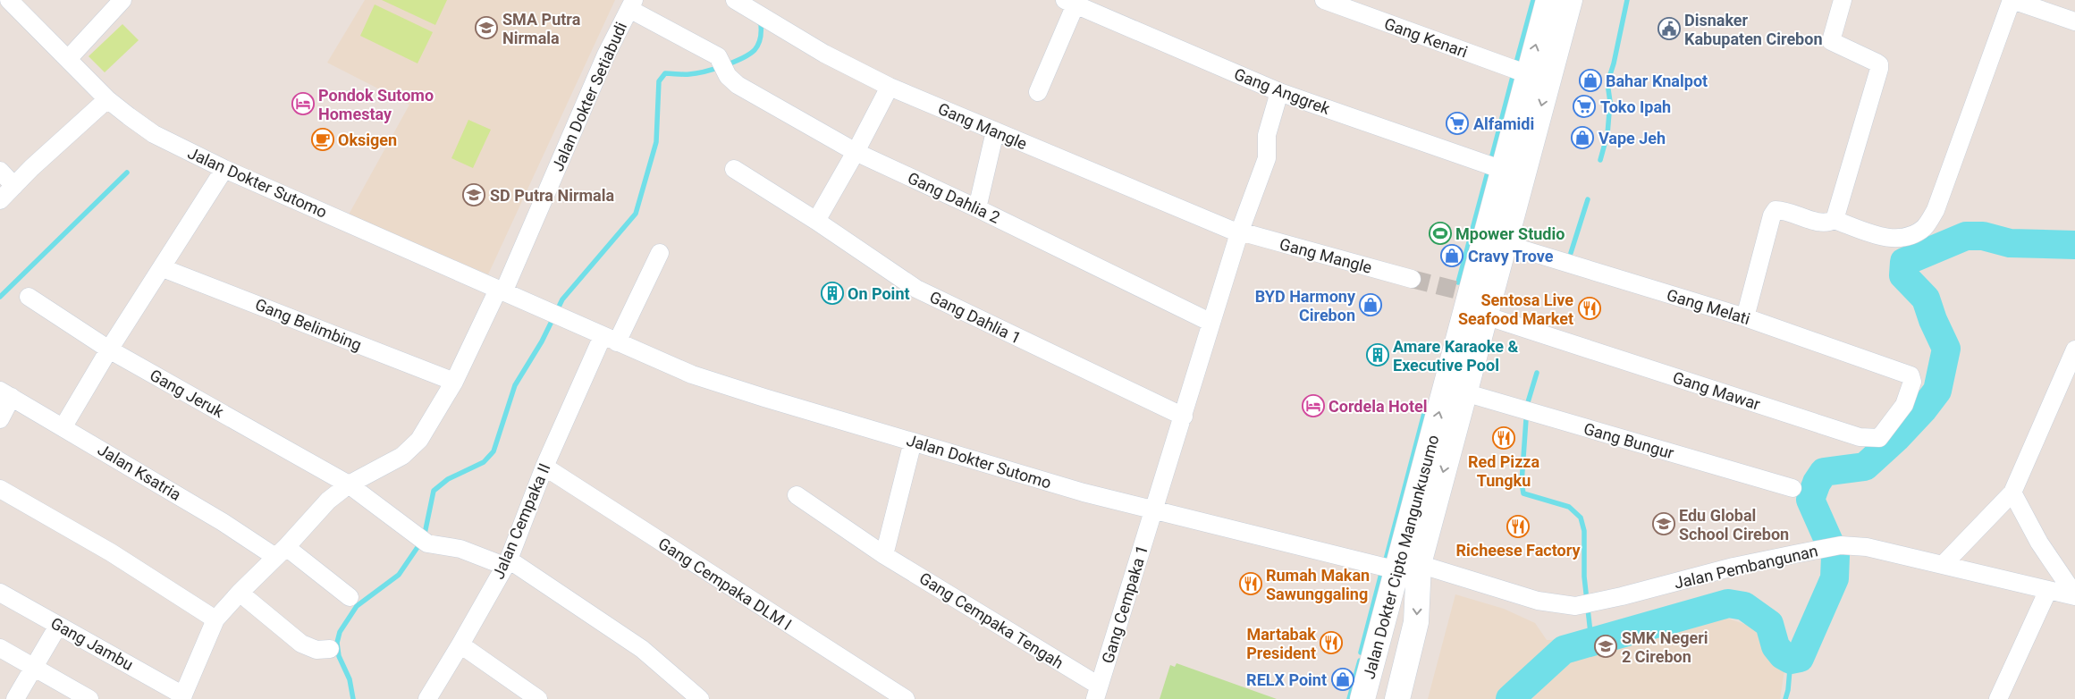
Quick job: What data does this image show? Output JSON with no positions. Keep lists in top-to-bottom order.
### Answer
{
  "streets": {
    "main road": ["Jalan Dokter Cipto Mangunkusumo"],
    "street": [
      "Gang Kenari",
      "Gang Anggrek",
      "Jalan Dokter Setiabudi",
      "Gang Mangle",
      "Jalan Dokter Sutomo",
      "Gang Dahlia 2",
      "Gang Melati",
      "Gang Dahlia 1",
      "Gang Belimbing",
      "Gang Mawar",
      "Gang Jeruk",
      "Gang Bungur",
      "Jalan Ksatria",
      "Jalan Cempaka II",
      "Jalan Pembangunan",
      "Gang Cempaka DLM I",
      "Gang Cempaka 1",
      "Gang Cempaka Tengah",
      "Gang Jambu"
    ]
  },
  "crossings": [
    ["Gang Kenari", "Jalan Dokter Cipto Mangunkusumo"],
    ["Gang Anggrek", "Jalan Dokter Cipto Mangunkusumo"],
    ["Jalan Dokter Setiabudi", "Jalan Dokter Sutomo"],
    ["Jalan Dokter Setiabudi", "Gang Dahlia 2"],
    ["Jalan Dokter Setiabudi", "Gang Belimbing"],
    ["Jalan Dokter Setiabudi", "Gang Jeruk"],
    ["Jalan Dokter Setiabudi", "Jalan Ksatria"],
    ["Jalan Dokter Setiabudi", "Gang Jambu"],
    ["Jalan Dokter Sutomo", "Jalan Cempaka II"],
    ["Jalan Dokter Sutomo", "Jalan Dokter Cipto Mangunkusumo"],
    ["Jalan Dokter Sutomo", "Jalan Pembangunan"],
    ["Jalan Dokter Sutomo", "Gang Cempaka 1"],
    ["Gang Dahlia 2", "Gang Cempaka 1"],
    ["Gang Melati", "Gang Mawar"],
    ["Gang Melati", "Jalan Dokter Cipto Mangunkusumo"],
    ["Gang Dahlia 1", "Gang Cempaka 1"],
    ["Gang Mawar", "Jalan Dokter Cipto Mangunkusumo"],
    ["Gang Jeruk", "Jalan Cempaka II"],
    ["Gang Bungur", "Jalan Dokter Cipto Mangunkusumo"],
    ["Jalan Cempaka II", "Gang Cempaka DLM I"],
    ["Jalan Dokter Cipto Mangunkusumo", "Jalan Pembangunan"],
    ["Gang Cempaka 1", "Gang Cempaka Tengah"]
  ],
  "places": {
    "school or university": [
      "SMA Putra Nirmala",
      "SD Putra Nirmala",
      "Edu Global School Cirebon",
      "SMK Negeri 2 Cirebon"
    ],
    "public building": ["Disnaker Kabupaten Cirebon"],
    "shop": [
      "Bahar Knalpot",
      "Vape Jeh",
      "Cravy Trove",
      "BYD Harmony Cirebon",
      "RELX Point"
    ],
    "hotel": ["Pondok Sutomo Homestay", "Cordela Hotel"],
    "supermarket": ["Toko Ipah", "Alfamidi"],
    "cafe": ["Oksigen"],
    "sports": ["Mpower Studio"],
    "building": ["On Point", "Amare Karaoke & Executive Pool"],
    "restaurant": [
      "Sentosa Live Seafood Market",
      "Red Pizza Tungku",
      "Richeese Factory",
      "Rumah Makan Sawunggaling",
      "Martabak President"
    ]
  }
}
